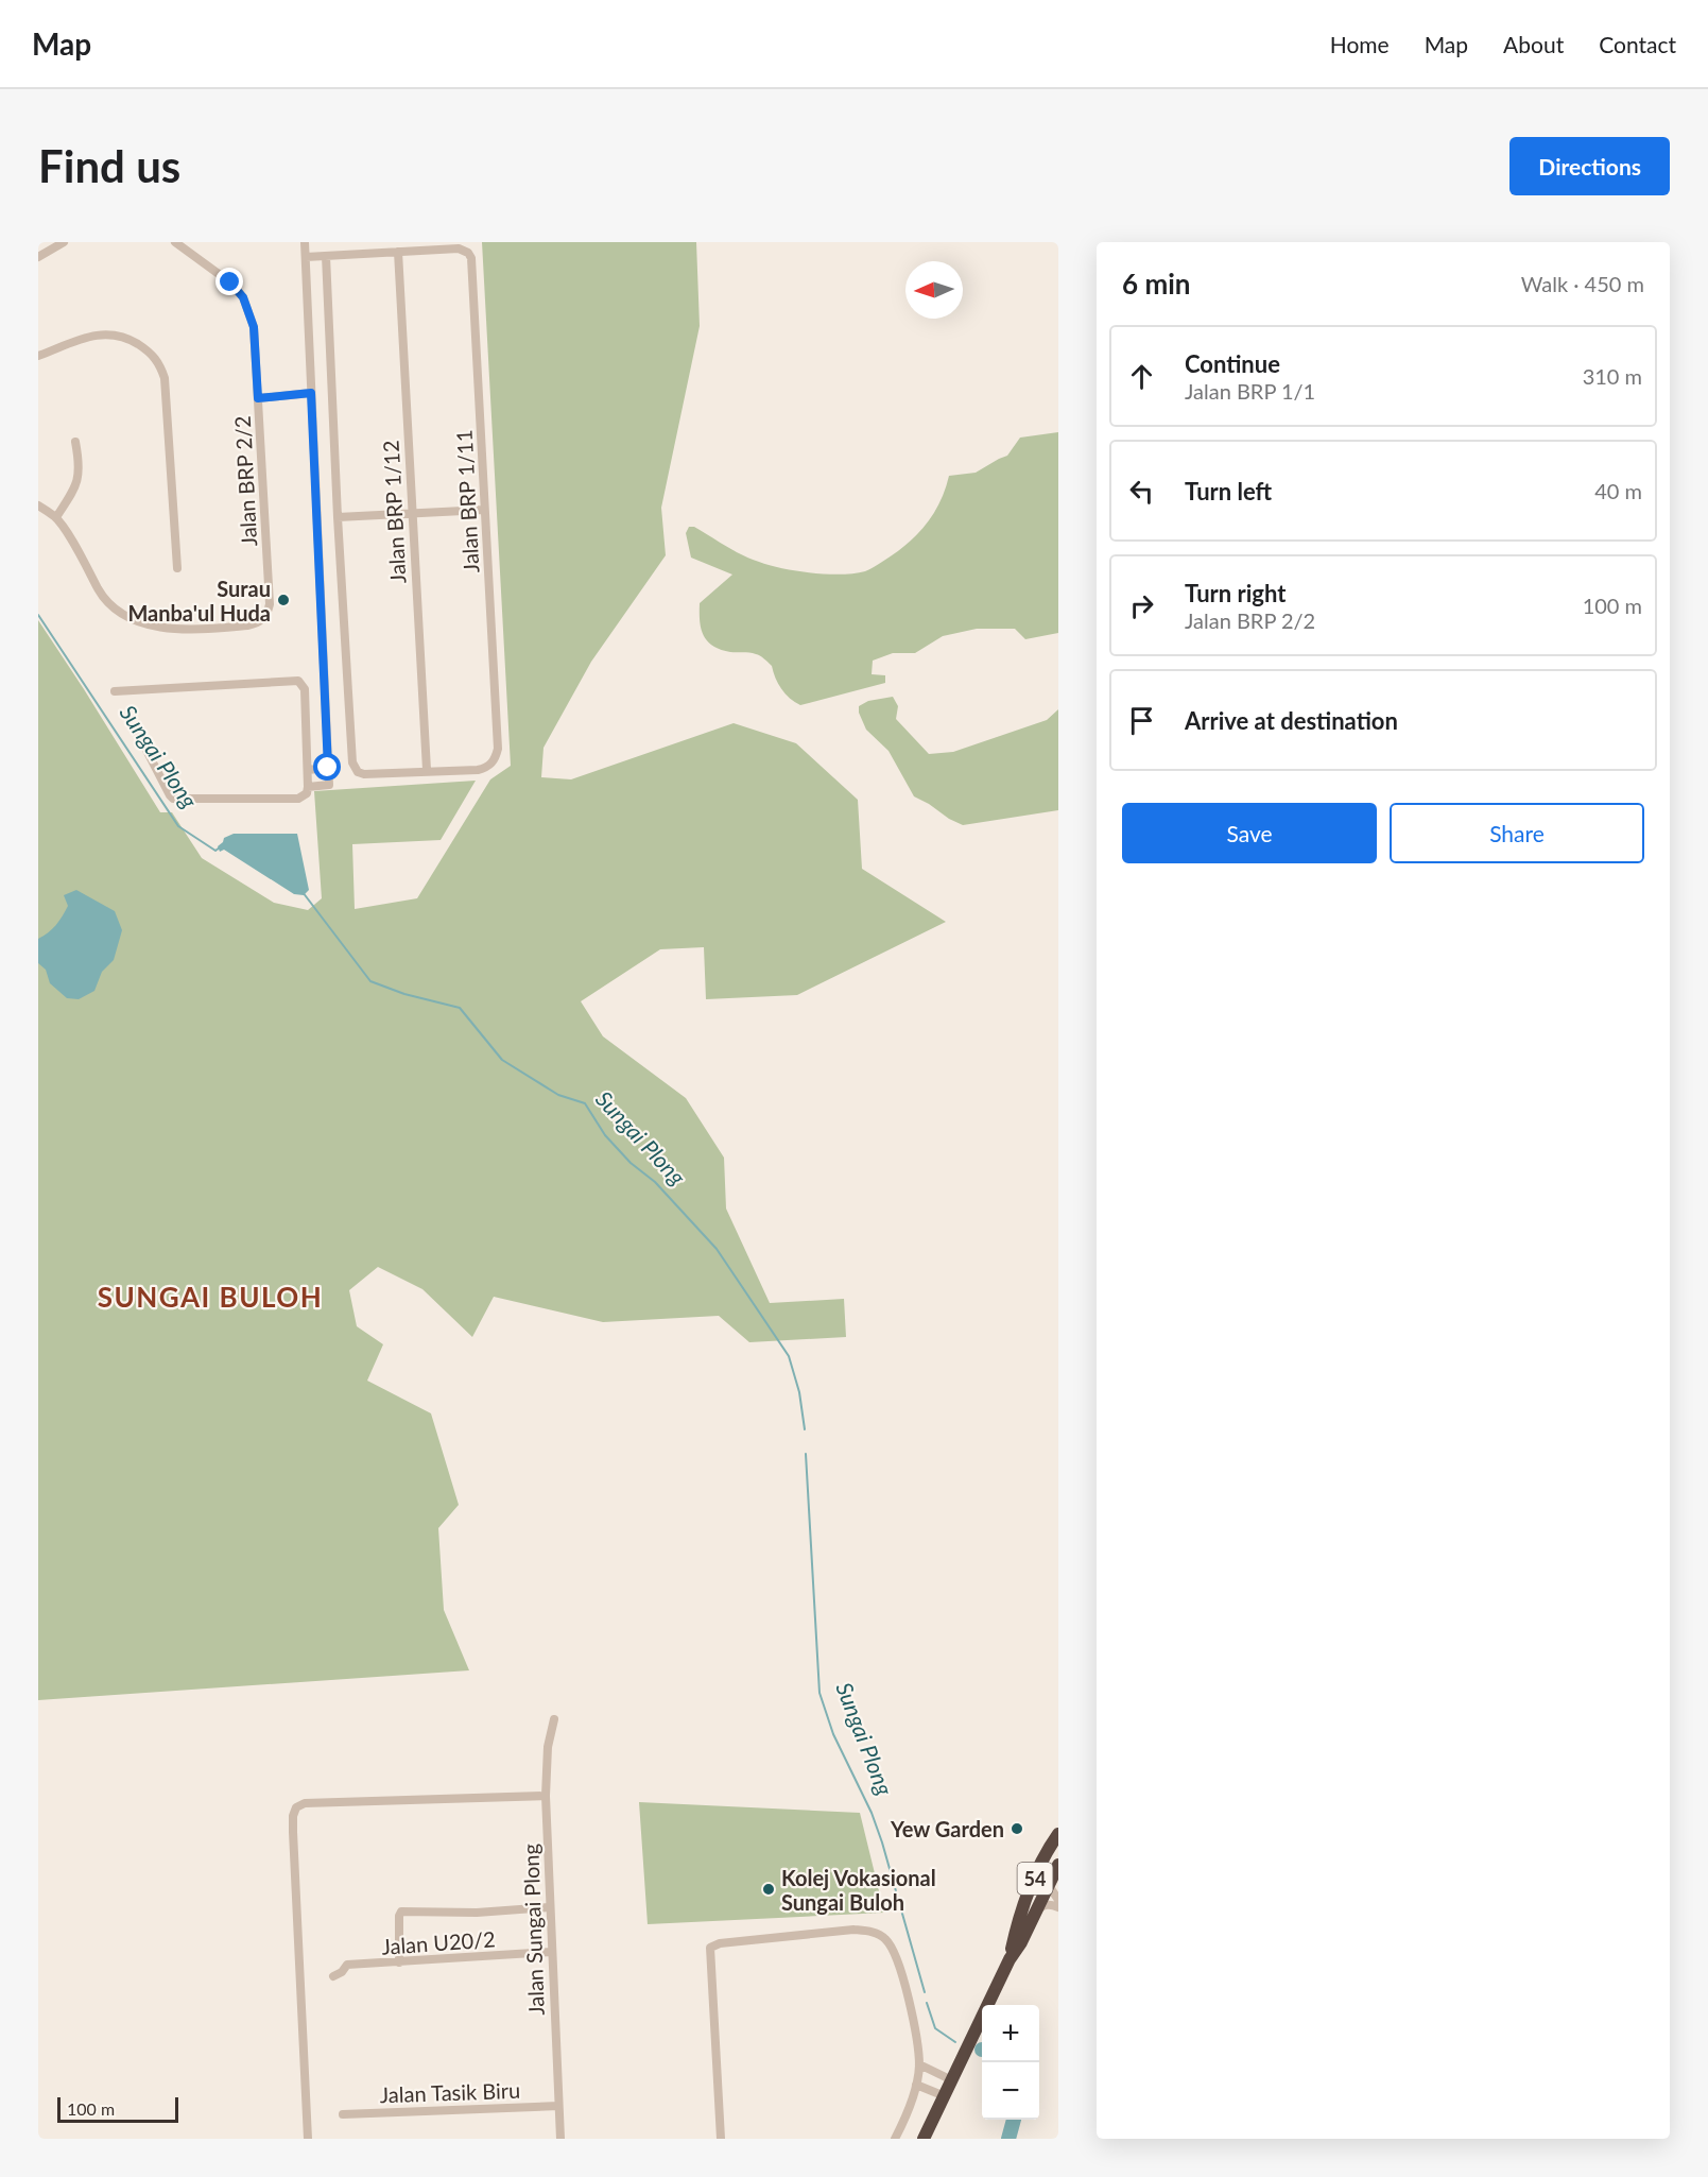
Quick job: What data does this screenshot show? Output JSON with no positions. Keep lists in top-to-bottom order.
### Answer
{
  "streets": {
    "highway": ["54"],
    "street": [
      "Jalan BRP 2/2",
      "Jalan BRP 1/11",
      "Jalan BRP 1/12",
      "Jalan Sungai Plong",
      "Jalan U20/2",
      "Jalan Tasik Biru"
    ]
  },
  "crossings": [
    ["Jalan BRP 1/11", "Jalan BRP 1/12"],
    ["Jalan Sungai Plong", "Jalan U20/2"],
    ["Jalan Sungai Plong", "Jalan Tasik Biru"]
  ],
  "districts": ["SUNGAI BULOH"],
  "water": ["Sungai Plong"],
  "places": ["Surau Manba'ul Huda", "Yew Garden", "Kolej Vokasional Sungai Buloh"],
  "scale_bar": "100 m",
  "north": "left",
  "page": {
    "header": "Map",
    "nav": [
      "Home",
      "Map",
      "About",
      "Contact"
    ],
    "buttons": [
      "Directions",
      ["Save", "Share"]
    ],
    "title": "Find us",
    "heading": ["6 min", "Walk · 450 m"],
    "list": [
      ["Continue", "Jalan BRP 1/1", "310 m"],
      ["Turn left", "40 m"],
      ["Turn right", "Jalan BRP 2/2", "100 m"],
      "Arrive at destination"
    ],
    "map_buttons": ["+", "−"],
    "scale": "100 m"
  }
}
